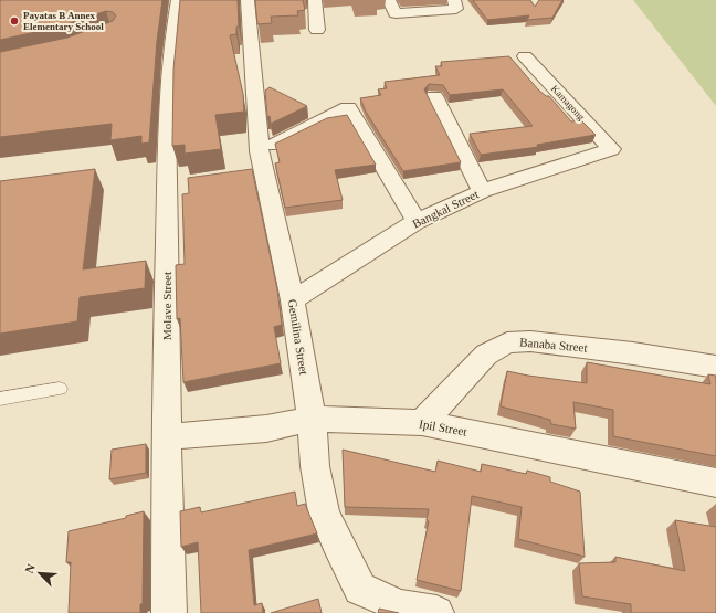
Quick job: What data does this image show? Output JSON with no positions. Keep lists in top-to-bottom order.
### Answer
{
  "streets": {
    "street": [
      "Kamagong",
      "Bangkal Street",
      "Molave Street",
      "Gemilina Street",
      "Banaba Street",
      "Ipil Street"
    ]
  },
  "crossings": [
    ["Kamagong", "Bangkal Street"],
    ["Bangkal Street", "Gemilina Street"],
    ["Molave Street", "Ipil Street"],
    ["Gemilina Street", "Ipil Street"],
    ["Banaba Street", "Ipil Street"]
  ],
  "places": ["Payatas B Annex Elementary School"],
  "north": "top left"
}
